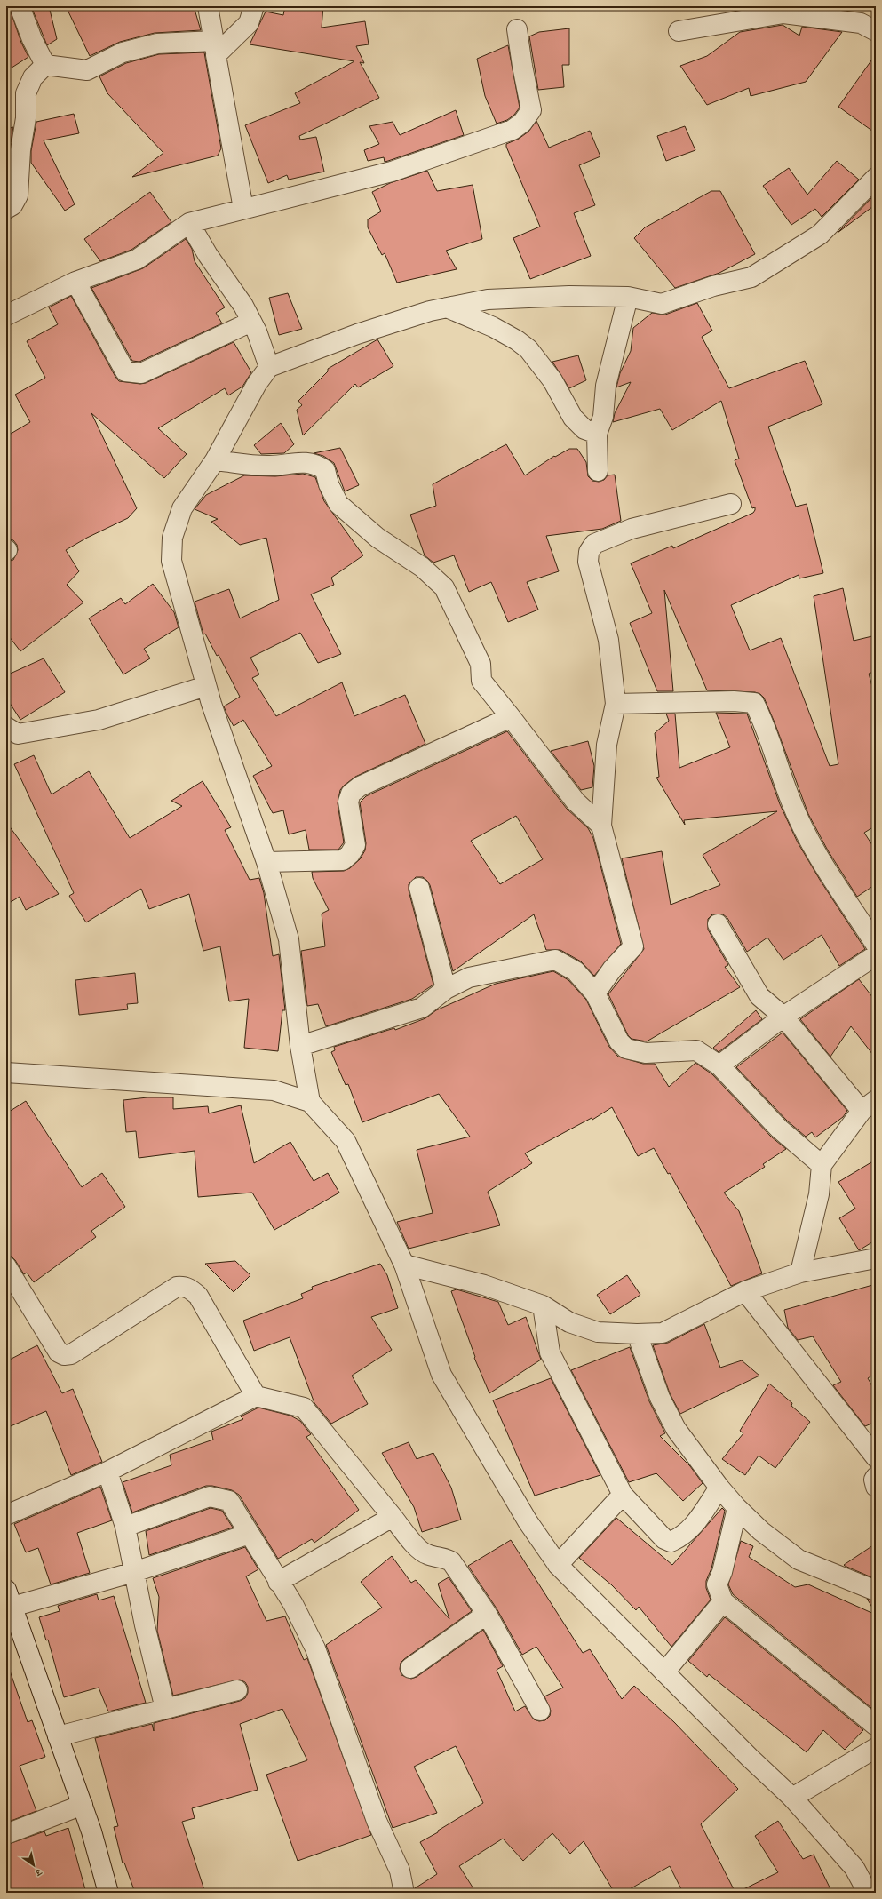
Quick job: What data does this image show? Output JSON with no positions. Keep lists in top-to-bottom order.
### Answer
{
  "north": "bottom right"
}
